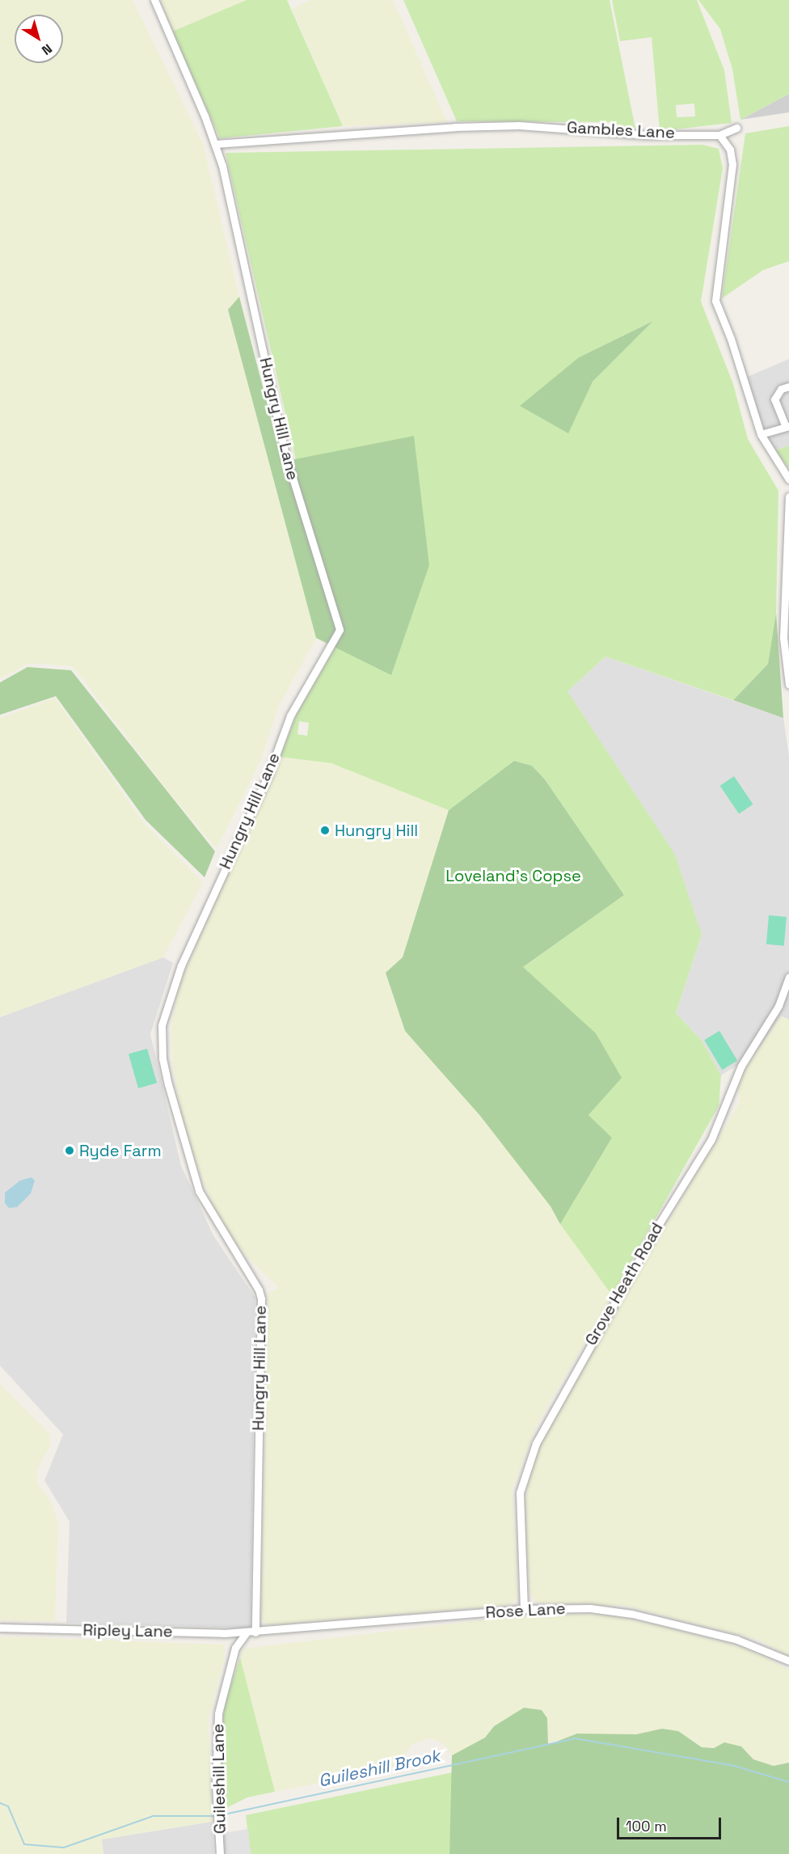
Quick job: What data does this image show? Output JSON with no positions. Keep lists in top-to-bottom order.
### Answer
{
  "streets": {
    "street": [
      "Gambles Lane",
      "Hungry Hill Lane",
      "Grove Heath Road",
      "Rose Lane",
      "Ripley Lane",
      "Guileshill Lane"
    ]
  },
  "crossings": [
    ["Gambles Lane", "Hungry Hill Lane"],
    ["Hungry Hill Lane", "Rose Lane"],
    ["Hungry Hill Lane", "Ripley Lane"],
    ["Grove Heath Road", "Rose Lane"],
    ["Rose Lane", "Ripley Lane"],
    ["Ripley Lane", "Guileshill Lane"]
  ],
  "water": ["Guileshill Brook"],
  "parks": ["Loveland's Copse"],
  "places": ["Hungry Hill", "Ryde Farm"],
  "scale_bar": "100 m",
  "north": "bottom right"
}
